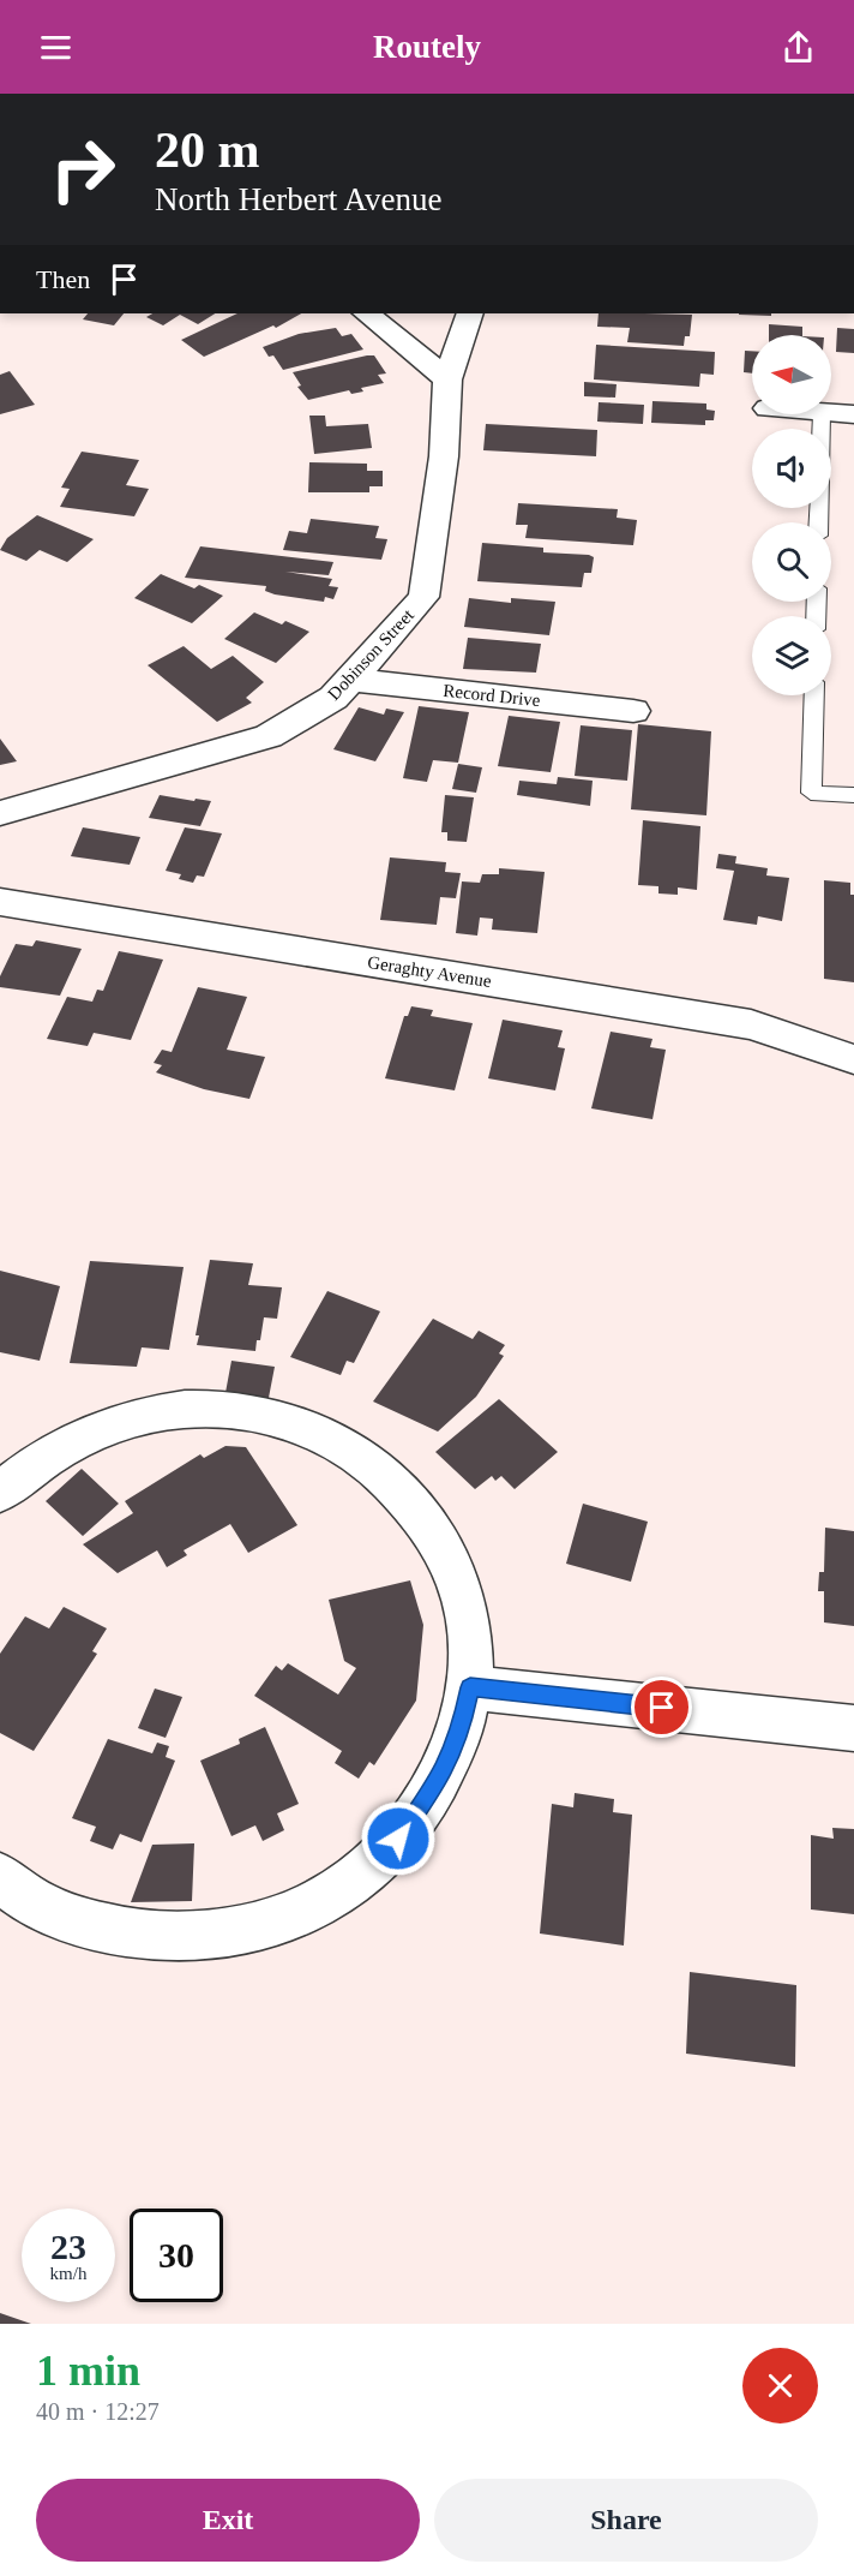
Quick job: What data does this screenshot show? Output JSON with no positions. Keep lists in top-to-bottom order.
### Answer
{
  "streets": {
    "street": ["Dobinson Street", "Record Drive", "Geraghty Avenue"]
  },
  "crossings": [
    ["Dobinson Street", "Record Drive"]
  ],
  "north": "left",
  "page": {
    "header": "Routely",
    "turn": ["20 m", "North Herbert Avenue"],
    "then": "Then",
    "speed": "23 km/h",
    "limit": "30",
    "heading": ["1 min", "40 m · 12:27"],
    "buttons": ["Exit", "Share"]
  }
}
